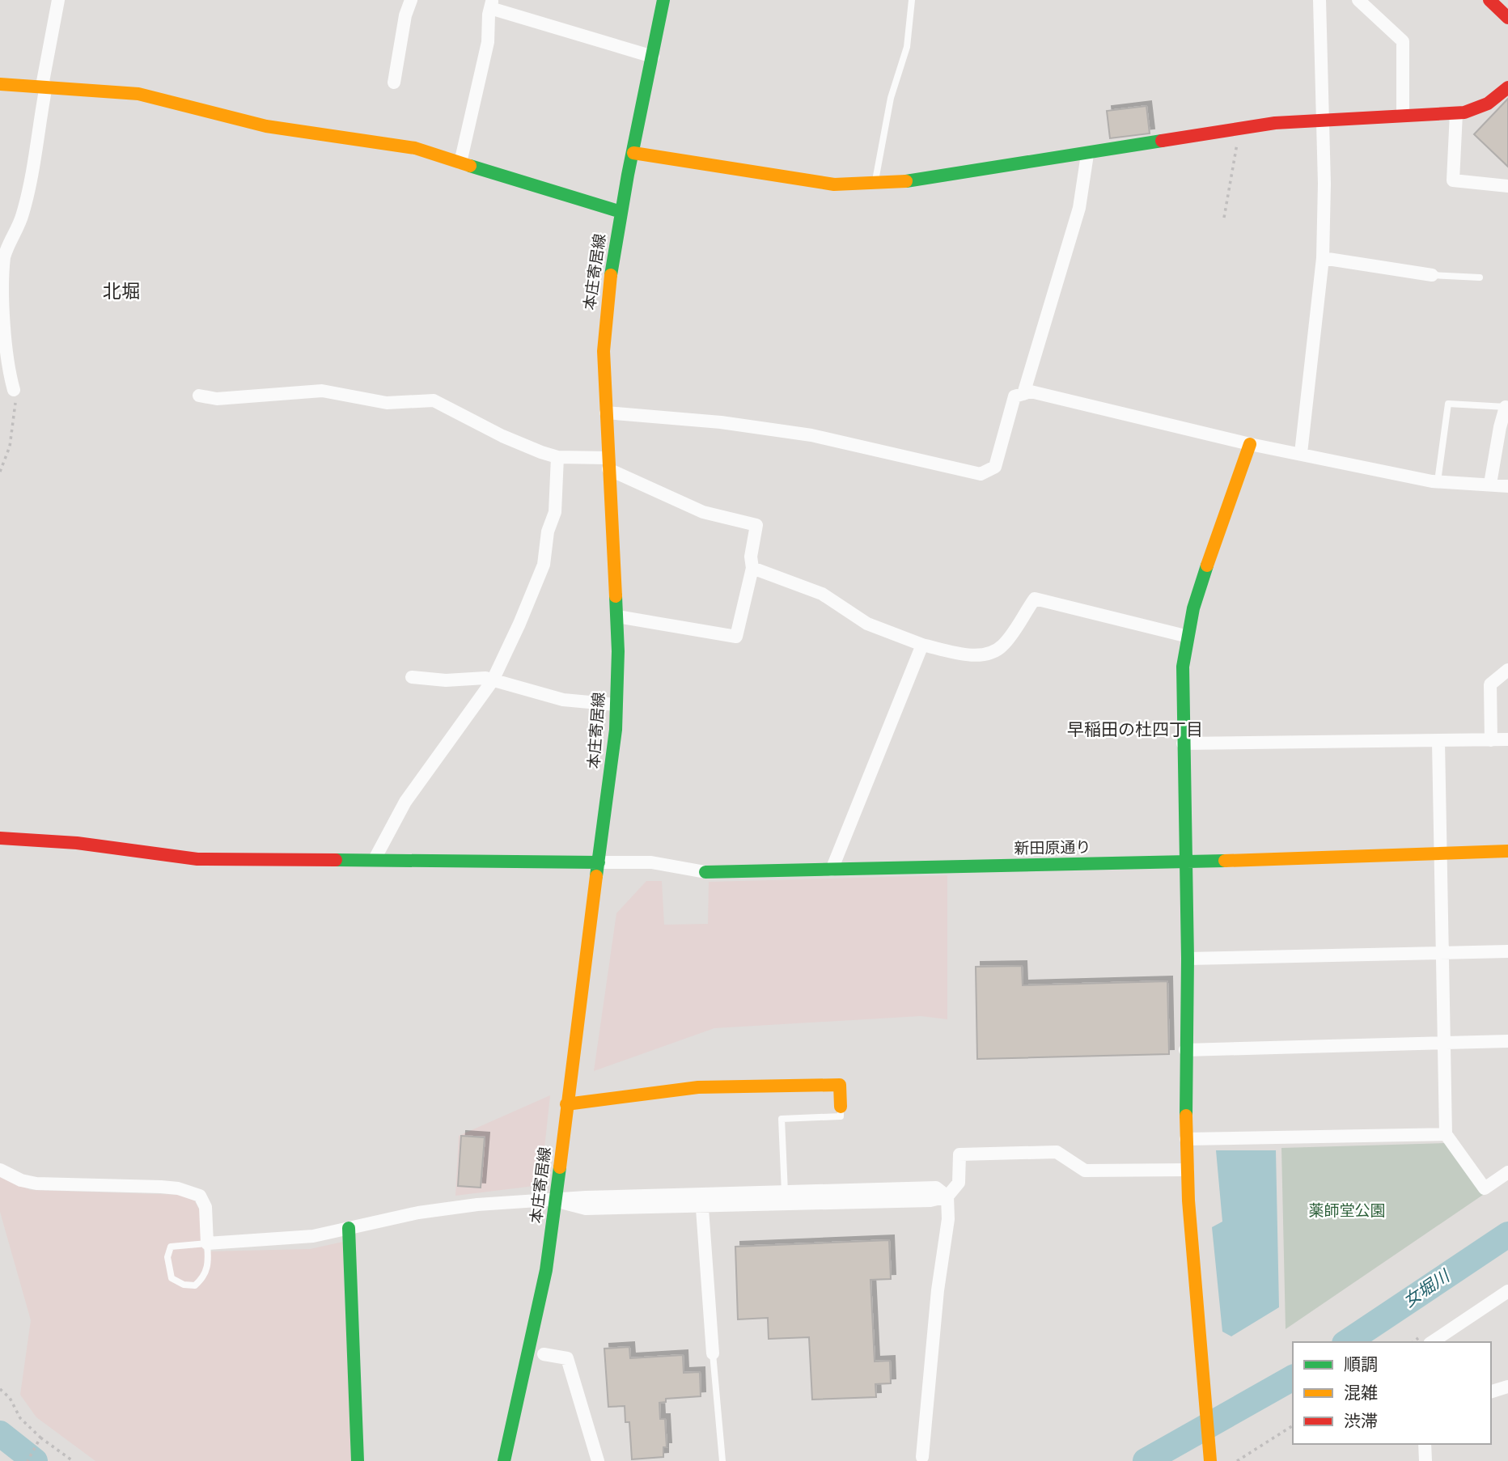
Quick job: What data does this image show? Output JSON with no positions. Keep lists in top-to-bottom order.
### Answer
{
  "streets": {
    "street": ["本庄寄居線", "新田原通り"]
  },
  "crossings": [
    ["本庄寄居線", "新田原通り"]
  ],
  "districts": ["北堀", "早稲田の杜四丁目"],
  "water": ["女堀川"],
  "parks": ["薬師堂公園"],
  "legend": ["順調", "混雑", "渋滞"]
}
